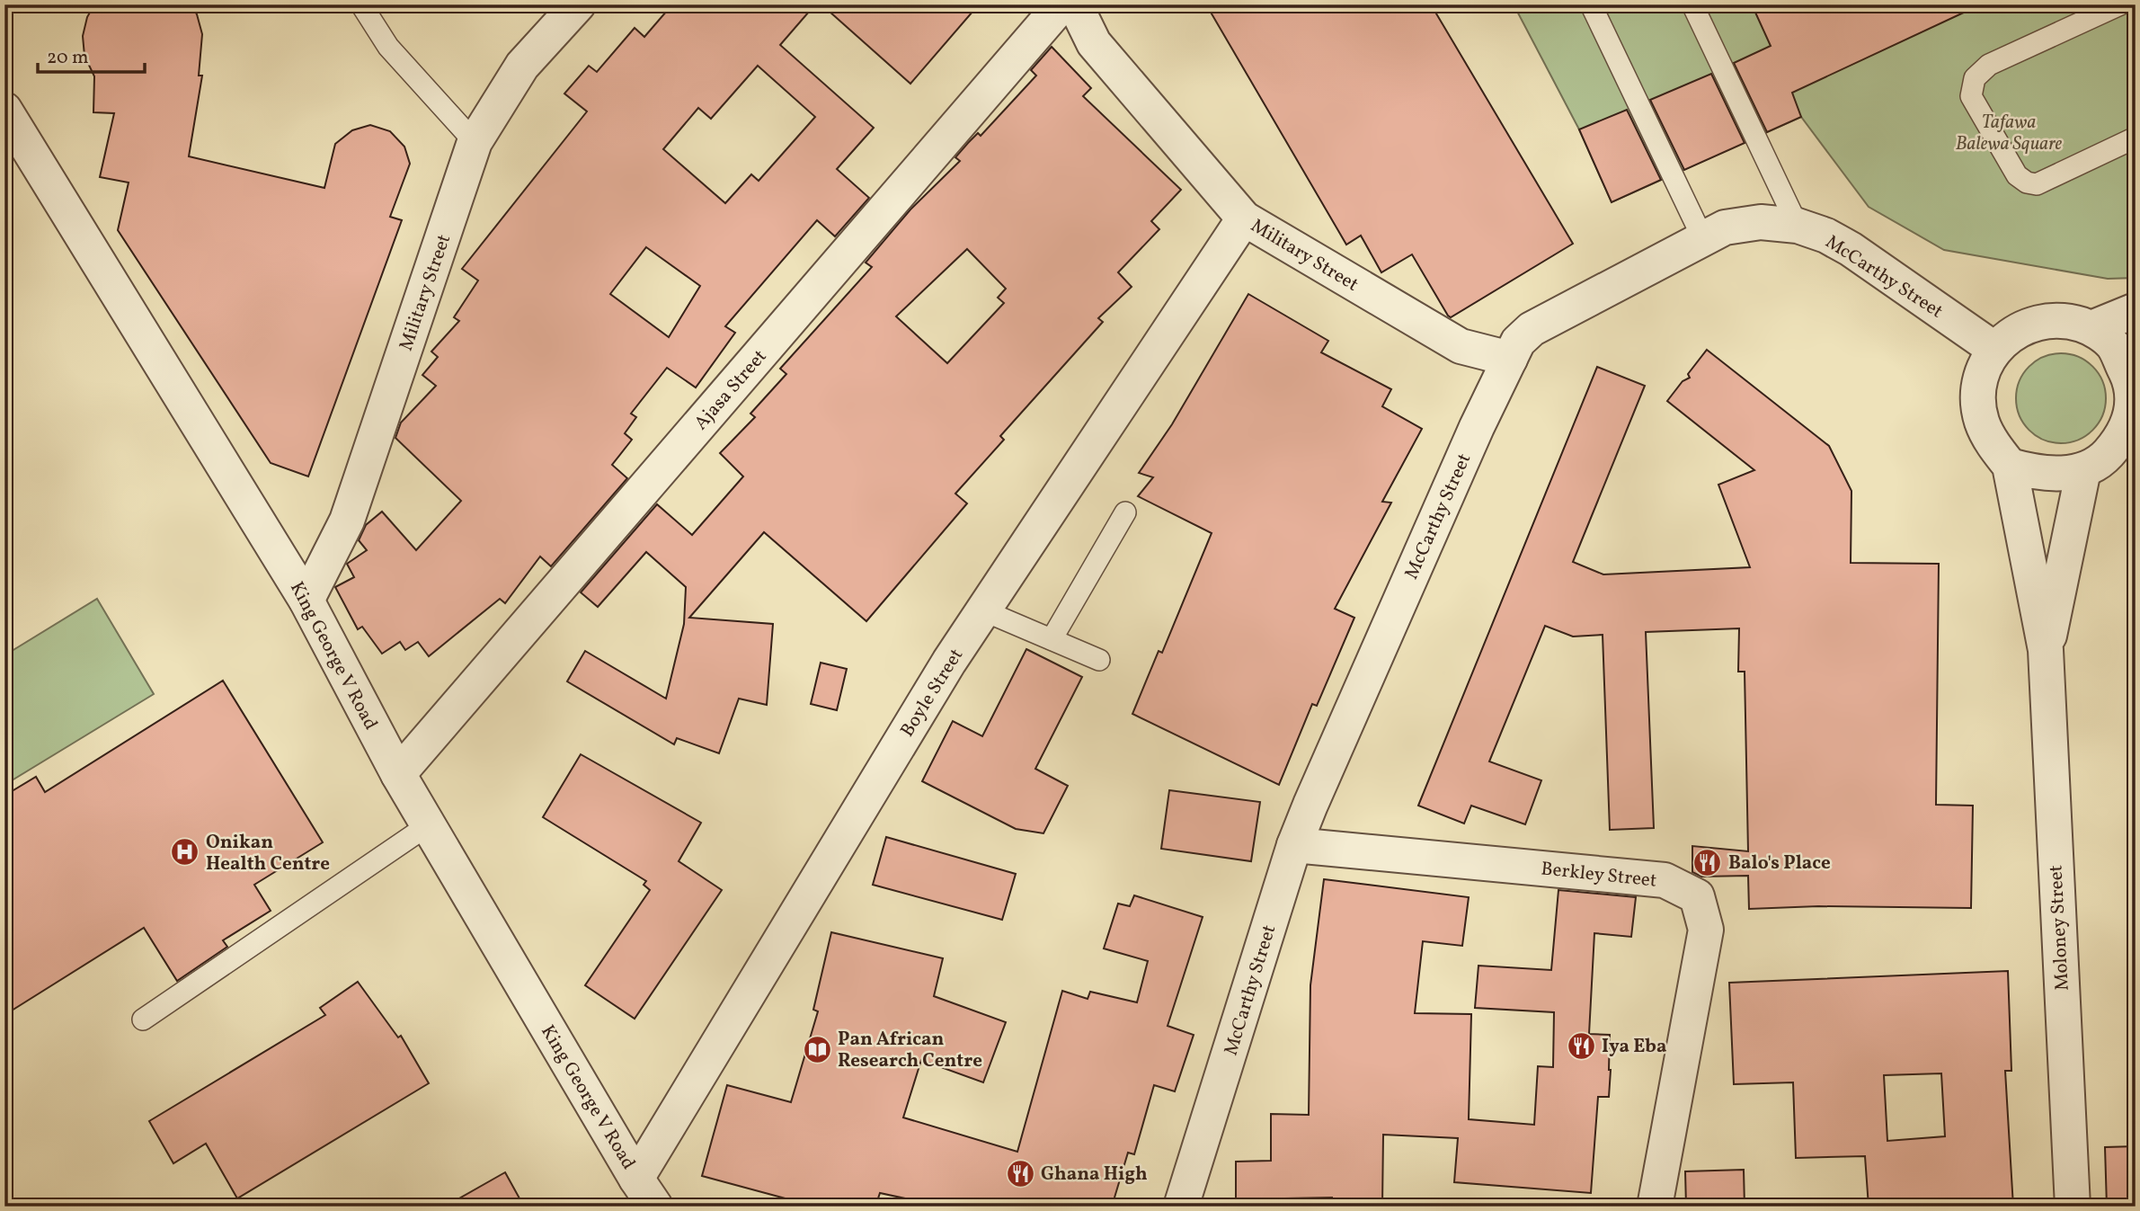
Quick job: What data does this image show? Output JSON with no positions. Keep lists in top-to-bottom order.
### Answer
{
  "streets": {
    "street": [
      "Military Street",
      "McCarthy Street",
      "Ajasa Street",
      "King George V Road",
      "Boyle Street",
      "Berkley Street",
      "Moloney Street"
    ]
  },
  "crossings": [
    ["Military Street", "McCarthy Street"],
    ["Military Street", "King George V Road"],
    ["Military Street", "Boyle Street"],
    ["McCarthy Street", "Berkley Street"],
    ["McCarthy Street", "Moloney Street"],
    ["Ajasa Street", "King George V Road"],
    ["King George V Road", "Boyle Street"]
  ],
  "parks": ["Tafawa Balewa Square"],
  "places": {
    "hospital": ["Onikan Health Centre"],
    "restaurant": ["Balo's Place", "Iya Eba", "Ghana High"],
    "library": ["Pan African Research Centre"]
  },
  "scale_bar": "20 m"
}
